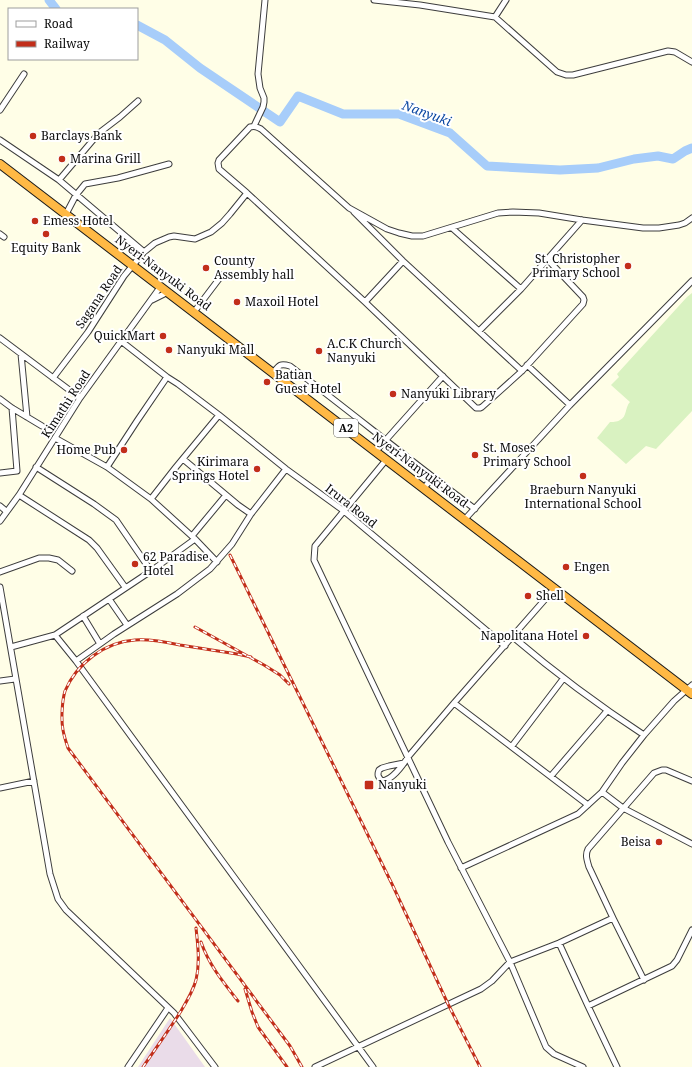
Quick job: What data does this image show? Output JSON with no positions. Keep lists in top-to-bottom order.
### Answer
{
  "streets": {
    "highway": ["Nyeri-Nanyuki Road", "A2"],
    "street": ["Sagana Road", "Kimathi Road", "Irura Road"]
  },
  "crossings": [
    ["Nyeri-Nanyuki Road", "Sagana Road"],
    ["Nyeri-Nanyuki Road", "Kimathi Road"],
    ["Kimathi Road", "Irura Road"]
  ],
  "water": ["Nanyuki"],
  "places": {
    "other": [
      "Barclays Bank",
      "Marina Grill",
      "Emess Hotel",
      "Equity Bank",
      "St. Christopher Primary School",
      "County Assembly hall",
      "Maxoil Hotel",
      "QuickMart",
      "Nanyuki Mall",
      "A.C.K Church Nanyuki",
      "Batian Guest Hotel",
      "Nanyuki Library",
      "Home Pub",
      "St. Moses Primary School",
      "Kirimara Springs Hotel",
      "Braeburn Nanyuki International School",
      "62 Paradise Hotel",
      "Engen",
      "Shell",
      "Napolitana Hotel",
      "Beisa"
    ],
    "transit": ["Nanyuki"]
  },
  "legend": ["Road", "Railway"]
}
